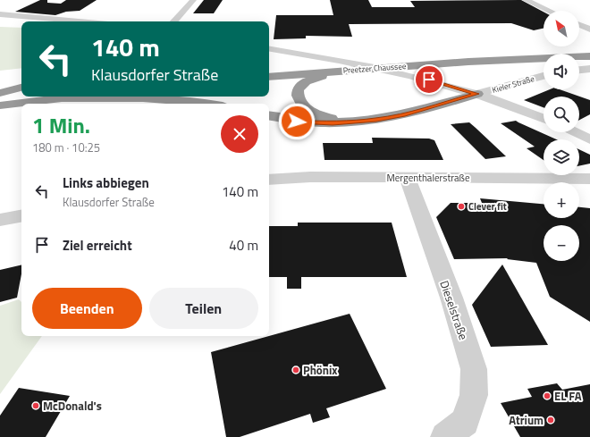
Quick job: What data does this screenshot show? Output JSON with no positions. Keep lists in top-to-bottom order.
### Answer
{
  "streets": {
    "highway": ["Preetzer Chaussee"],
    "street": ["Kieler Straße", "Mergenthalerstraße", "Dieselstraße"]
  },
  "crossings": [
    ["Mergenthalerstraße", "Dieselstraße"]
  ],
  "places": [
    "Clever fit",
    "Phönix",
    "EL FA",
    "McDonald's",
    "Atrium"
  ],
  "north": "top left",
  "page": {
    "map_buttons": ["+", "−"],
    "turn": ["140 m", "Klausdorfer Straße"],
    "heading": ["1 Min.", "180 m · 10:25"],
    "list": [
      {
        "name": "Links abbiegen",
        "note": "Klausdorfer Straße",
        "value": "140 m"
      },
      {
        "name": "Ziel erreicht",
        "value": "40 m"
      }
    ],
    "buttons": ["Beenden", "Teilen"]
  }
}
